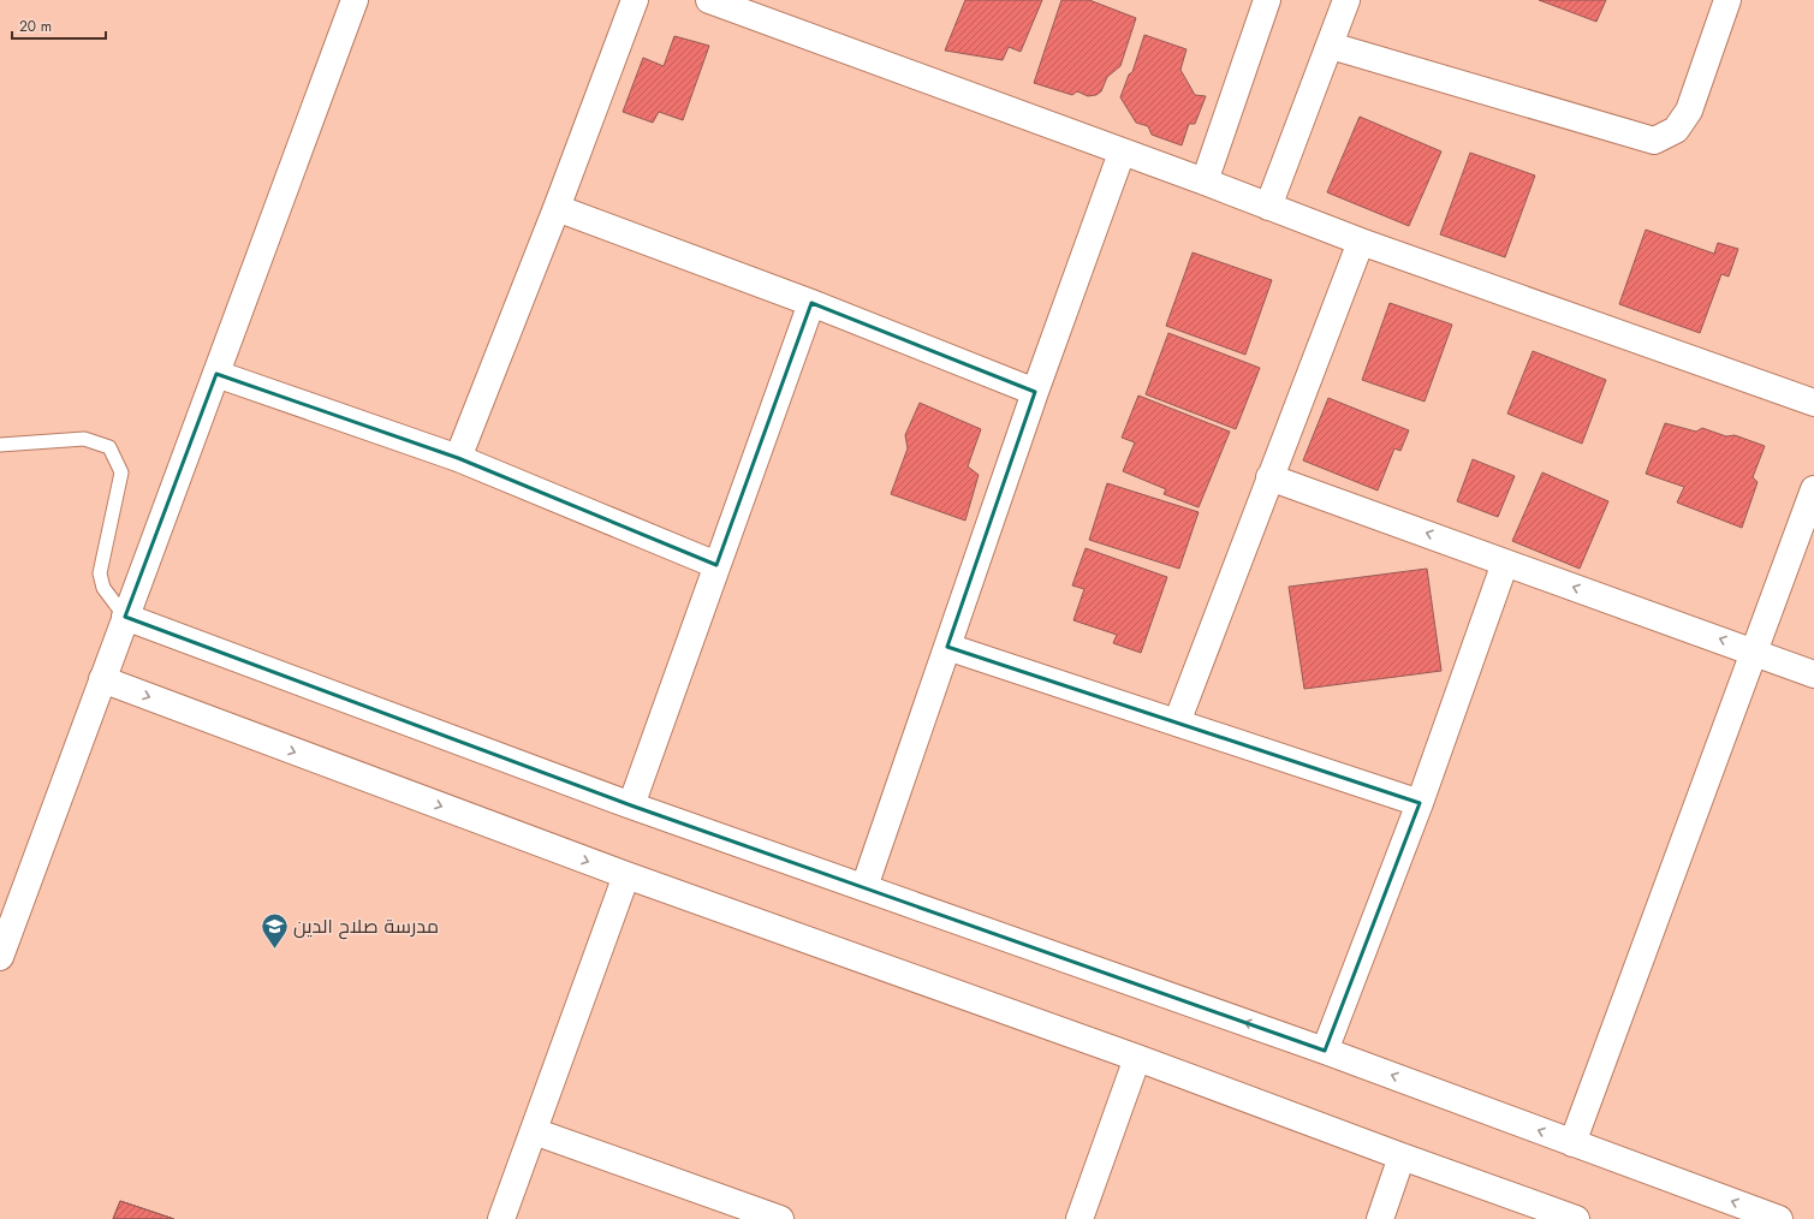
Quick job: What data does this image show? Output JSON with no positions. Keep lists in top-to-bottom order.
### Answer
{
  "places": {
    "school or university": ["مدرسة صلاح الدين"]
  },
  "scale_bar": "20 m"
}
